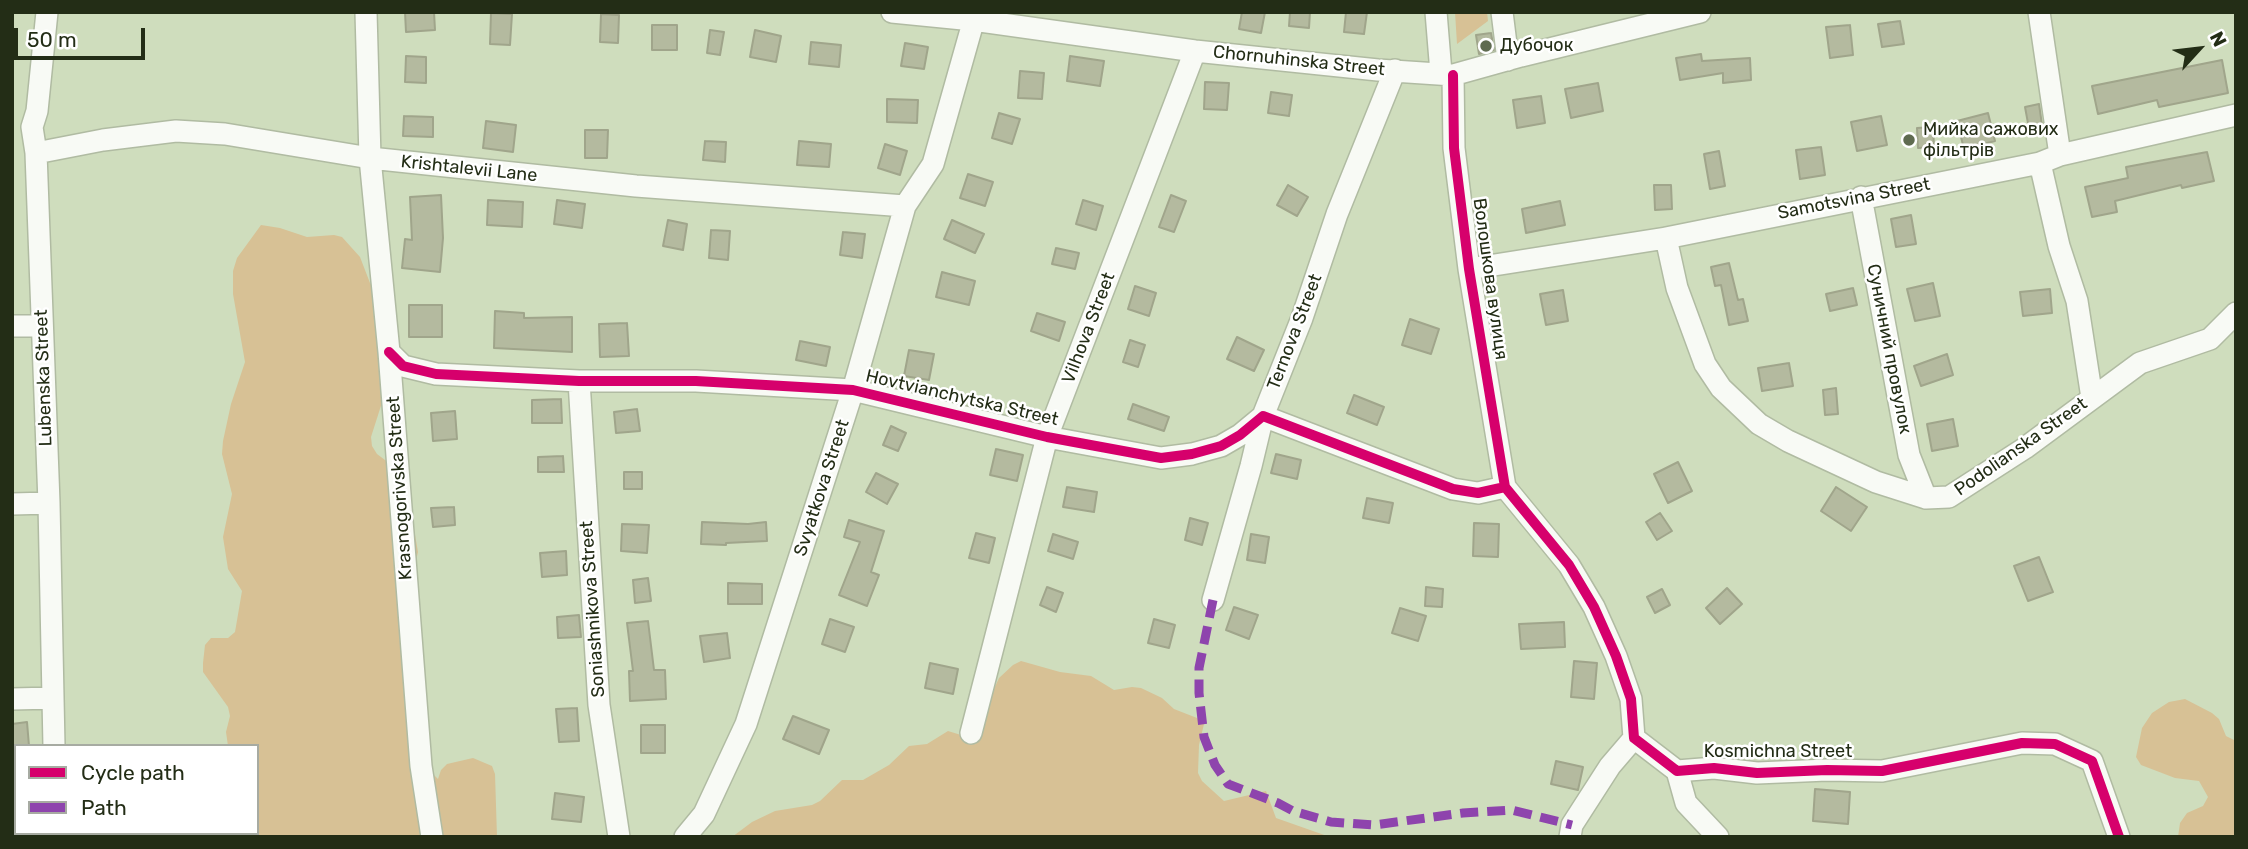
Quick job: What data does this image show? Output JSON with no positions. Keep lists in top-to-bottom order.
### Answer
{
  "streets": {
    "street": [
      "Chornuhinska Street",
      "Krishtalevii Lane",
      "Samotsvina Street",
      "Волошкова вулиця",
      "Vilhova Street",
      "Ternova Street",
      "Суничний провулок",
      "Lubenska Street",
      "Hovtvianchytska Street",
      "Podolianska Street",
      "Krasnogorivska Street",
      "Svyatkova Street",
      "Soniashnikova Street",
      "Kosmichna Street"
    ]
  },
  "crossings": [
    ["Chornuhinska Street", "Волошкова вулиця"],
    ["Chornuhinska Street", "Vilhova Street"],
    ["Chornuhinska Street", "Ternova Street"],
    ["Chornuhinska Street", "Svyatkova Street"],
    ["Krishtalevii Lane", "Lubenska Street"],
    ["Krishtalevii Lane", "Krasnogorivska Street"],
    ["Krishtalevii Lane", "Svyatkova Street"],
    ["Samotsvina Street", "Волошкова вулиця"],
    ["Samotsvina Street", "Суничний провулок"],
    ["Vilhova Street", "Hovtvianchytska Street"],
    ["Ternova Street", "Hovtvianchytska Street"],
    ["Суничний провулок", "Podolianska Street"],
    ["Hovtvianchytska Street", "Krasnogorivska Street"],
    ["Hovtvianchytska Street", "Svyatkova Street"],
    ["Hovtvianchytska Street", "Soniashnikova Street"]
  ],
  "places": ["Дубочок", "Мийка сажових фільтрів"],
  "legend": ["Cycle path", "Path"],
  "scale_bar": "50 m",
  "north": "top right"
}
